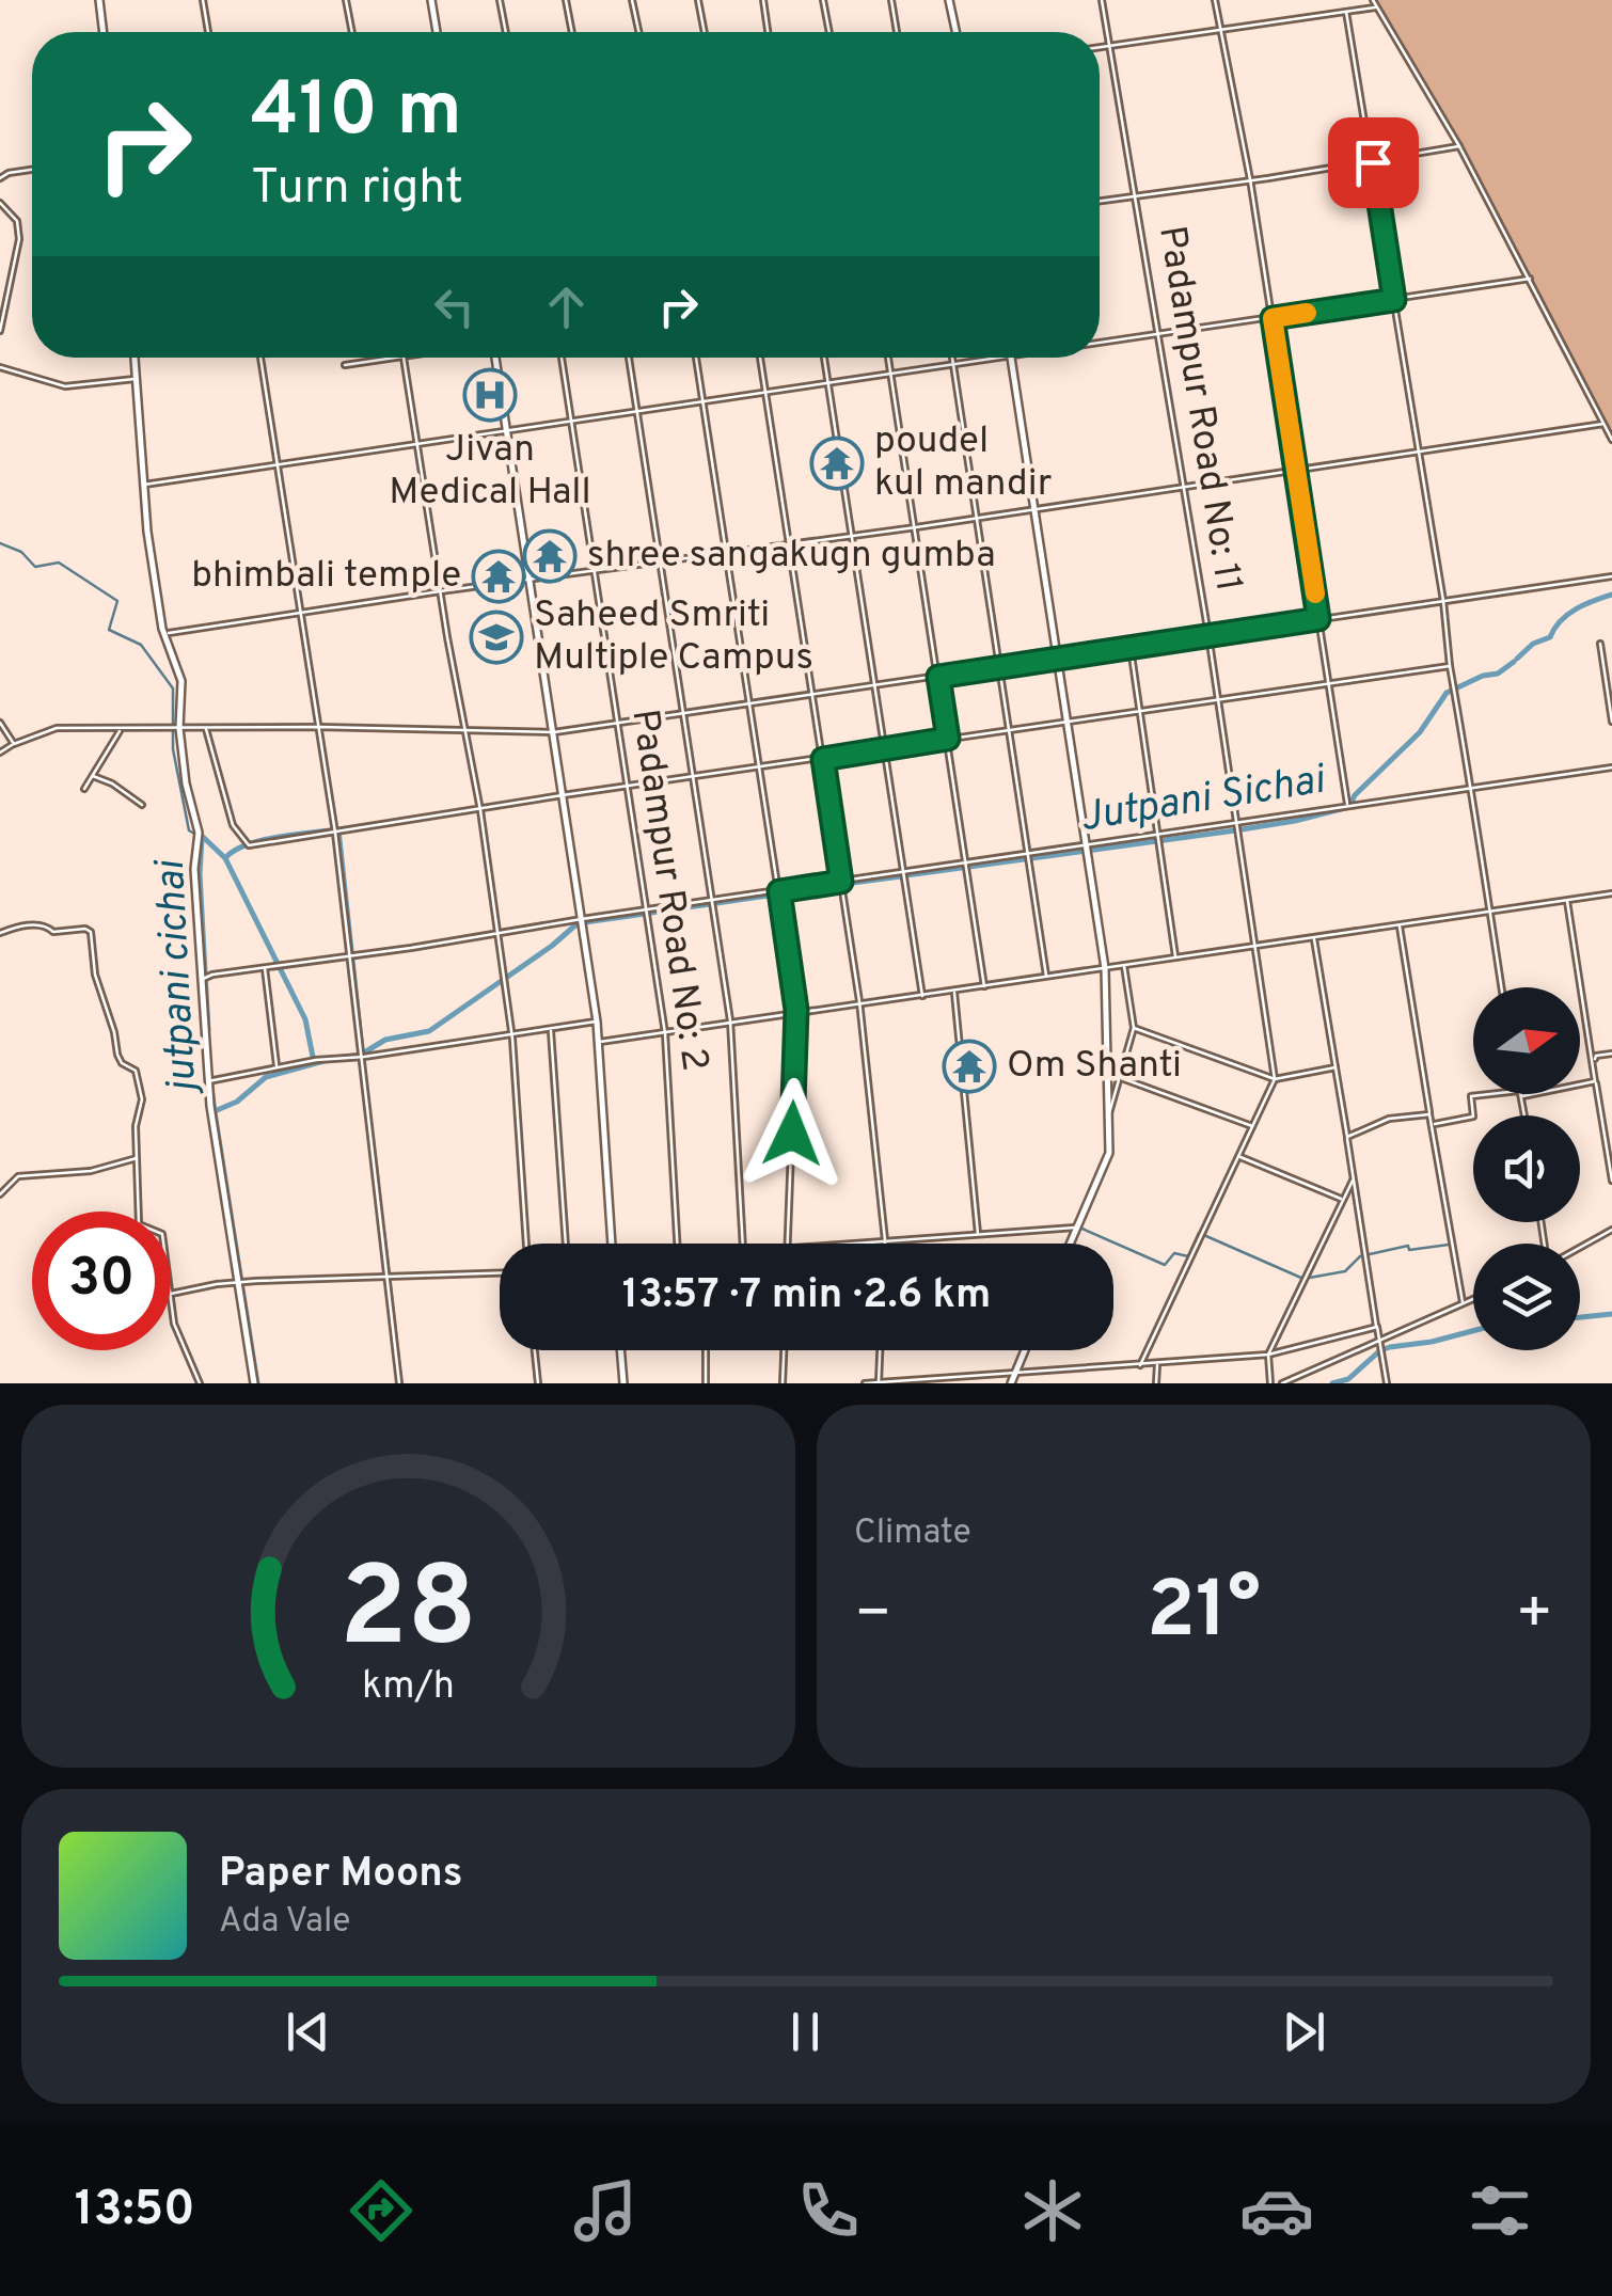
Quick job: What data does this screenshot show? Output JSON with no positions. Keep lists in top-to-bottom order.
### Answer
{
  "streets": {
    "street": ["Padampur Road No: 11", "Padampur Road No: 2"]
  },
  "water": ["Jutpani Sichai", "jutpani cichai"],
  "places": {
    "hospital": ["Jivan Medical Hall"],
    "temple": [
      "poudel kul mandir",
      "shree sangakugn gumba",
      "bhimbali temple",
      "Om Shanti"
    ],
    "school or university": ["Saheed Smriti Multiple Campus"]
  },
  "north": "right",
  "page": {
    "turn": ["410 m", "Turn right"],
    "limit": "30",
    "trip": "13:57 · 7 min · 2.6 km",
    "tile": "Climate",
    "heat": ["−", "21°", "+"],
    "song": ["Paper Moons", "Ada Vale"],
    "tabs": "13:50",
    "gauge": ["28", "km/h"]
  }
}
